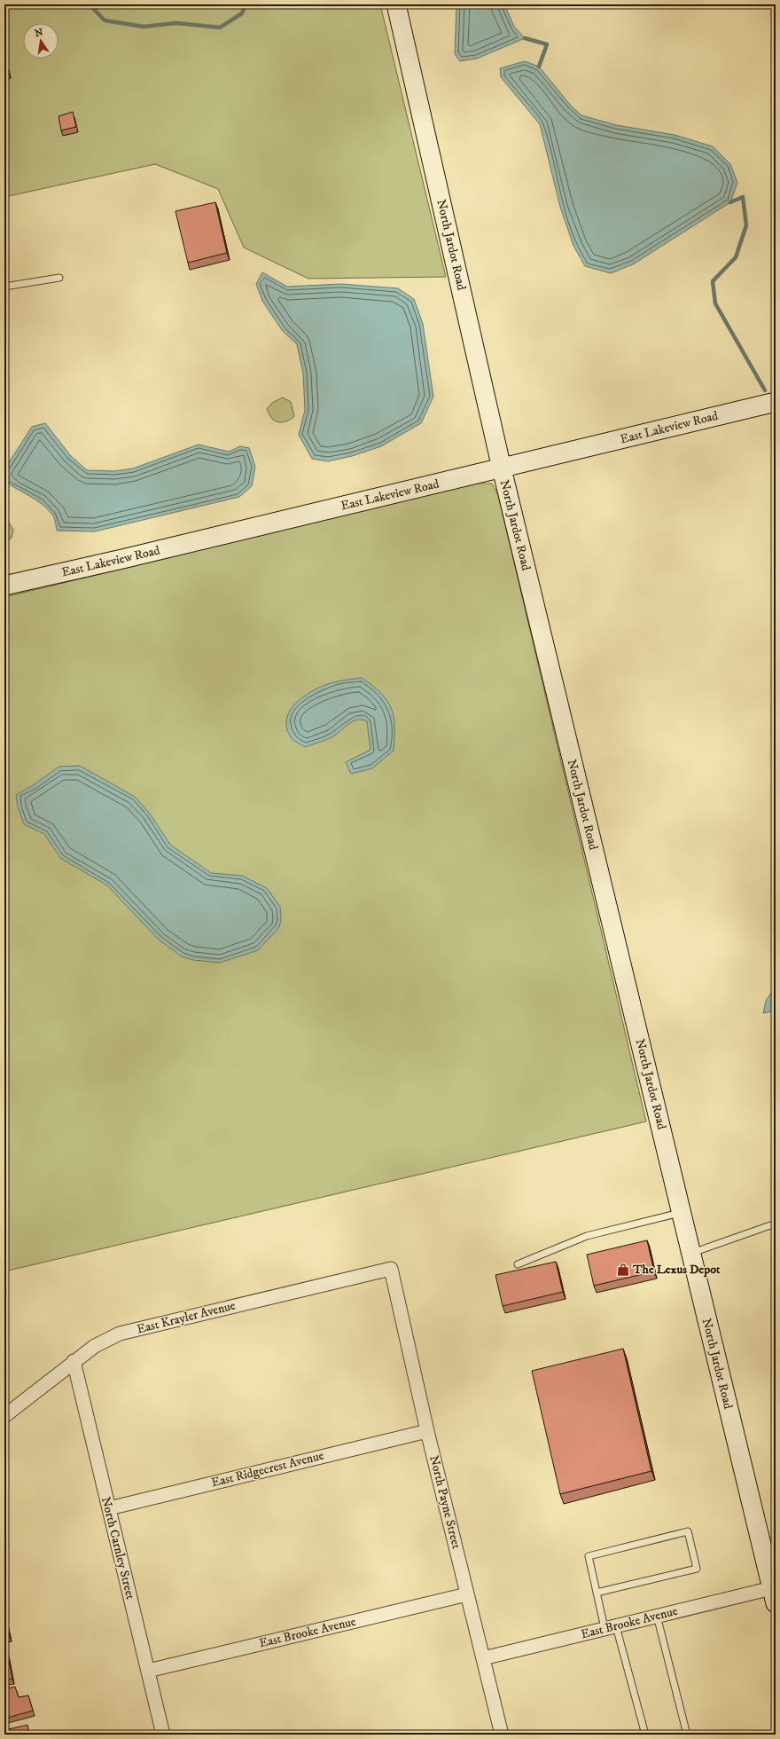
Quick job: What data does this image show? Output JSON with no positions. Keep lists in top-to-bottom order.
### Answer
{
  "streets": {
    "street": [
      "North Jardot Road",
      "East Lakeview Road",
      "East Krayler Avenue",
      "East Ridgecrest Avenue",
      "North Payne Street",
      "North Carnley Street",
      "East Brooke Avenue"
    ]
  },
  "crossings": [
    ["North Jardot Road", "East Lakeview Road"],
    ["North Jardot Road", "East Brooke Avenue"],
    ["East Krayler Avenue", "North Payne Street"],
    ["East Krayler Avenue", "North Carnley Street"],
    ["East Ridgecrest Avenue", "North Payne Street"],
    ["East Ridgecrest Avenue", "North Carnley Street"],
    ["North Payne Street", "East Brooke Avenue"],
    ["North Carnley Street", "East Brooke Avenue"]
  ],
  "places": {
    "shop": ["The Lexus Depot"]
  },
  "north": "top"
}
